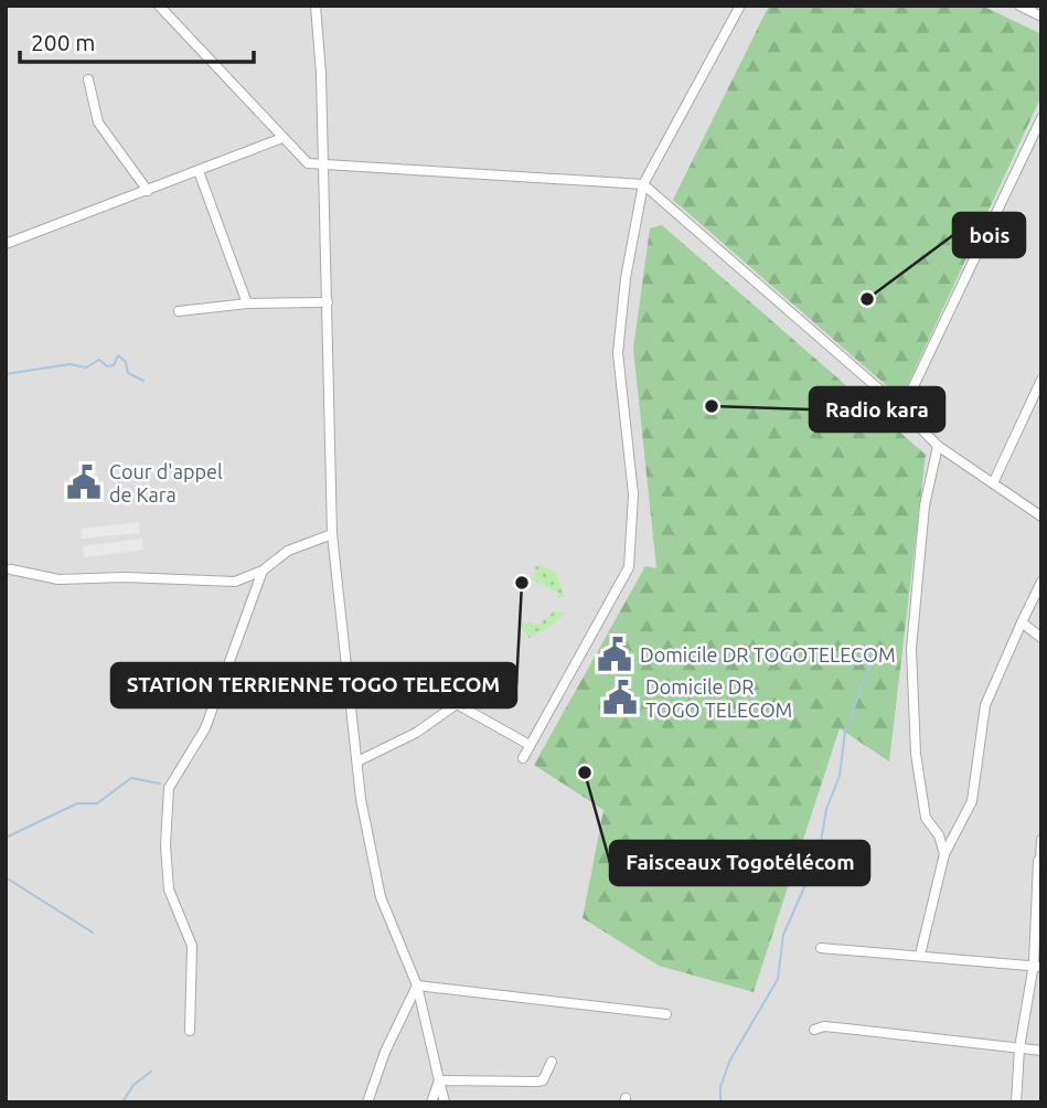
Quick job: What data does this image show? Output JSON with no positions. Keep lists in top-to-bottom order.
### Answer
{
  "places": {
    "other": [
      "bois",
      "Radio kara",
      "STATION TERRIENNE TOGO TELECOM",
      "Faisceaux Togotélécom"
    ],
    "public building": ["Cour d'appel de Kara", "Domicile DR TOGOTELECOM", "Domicile DR TOGO TELECOM"]
  },
  "scale_bar": "200 m"
}
